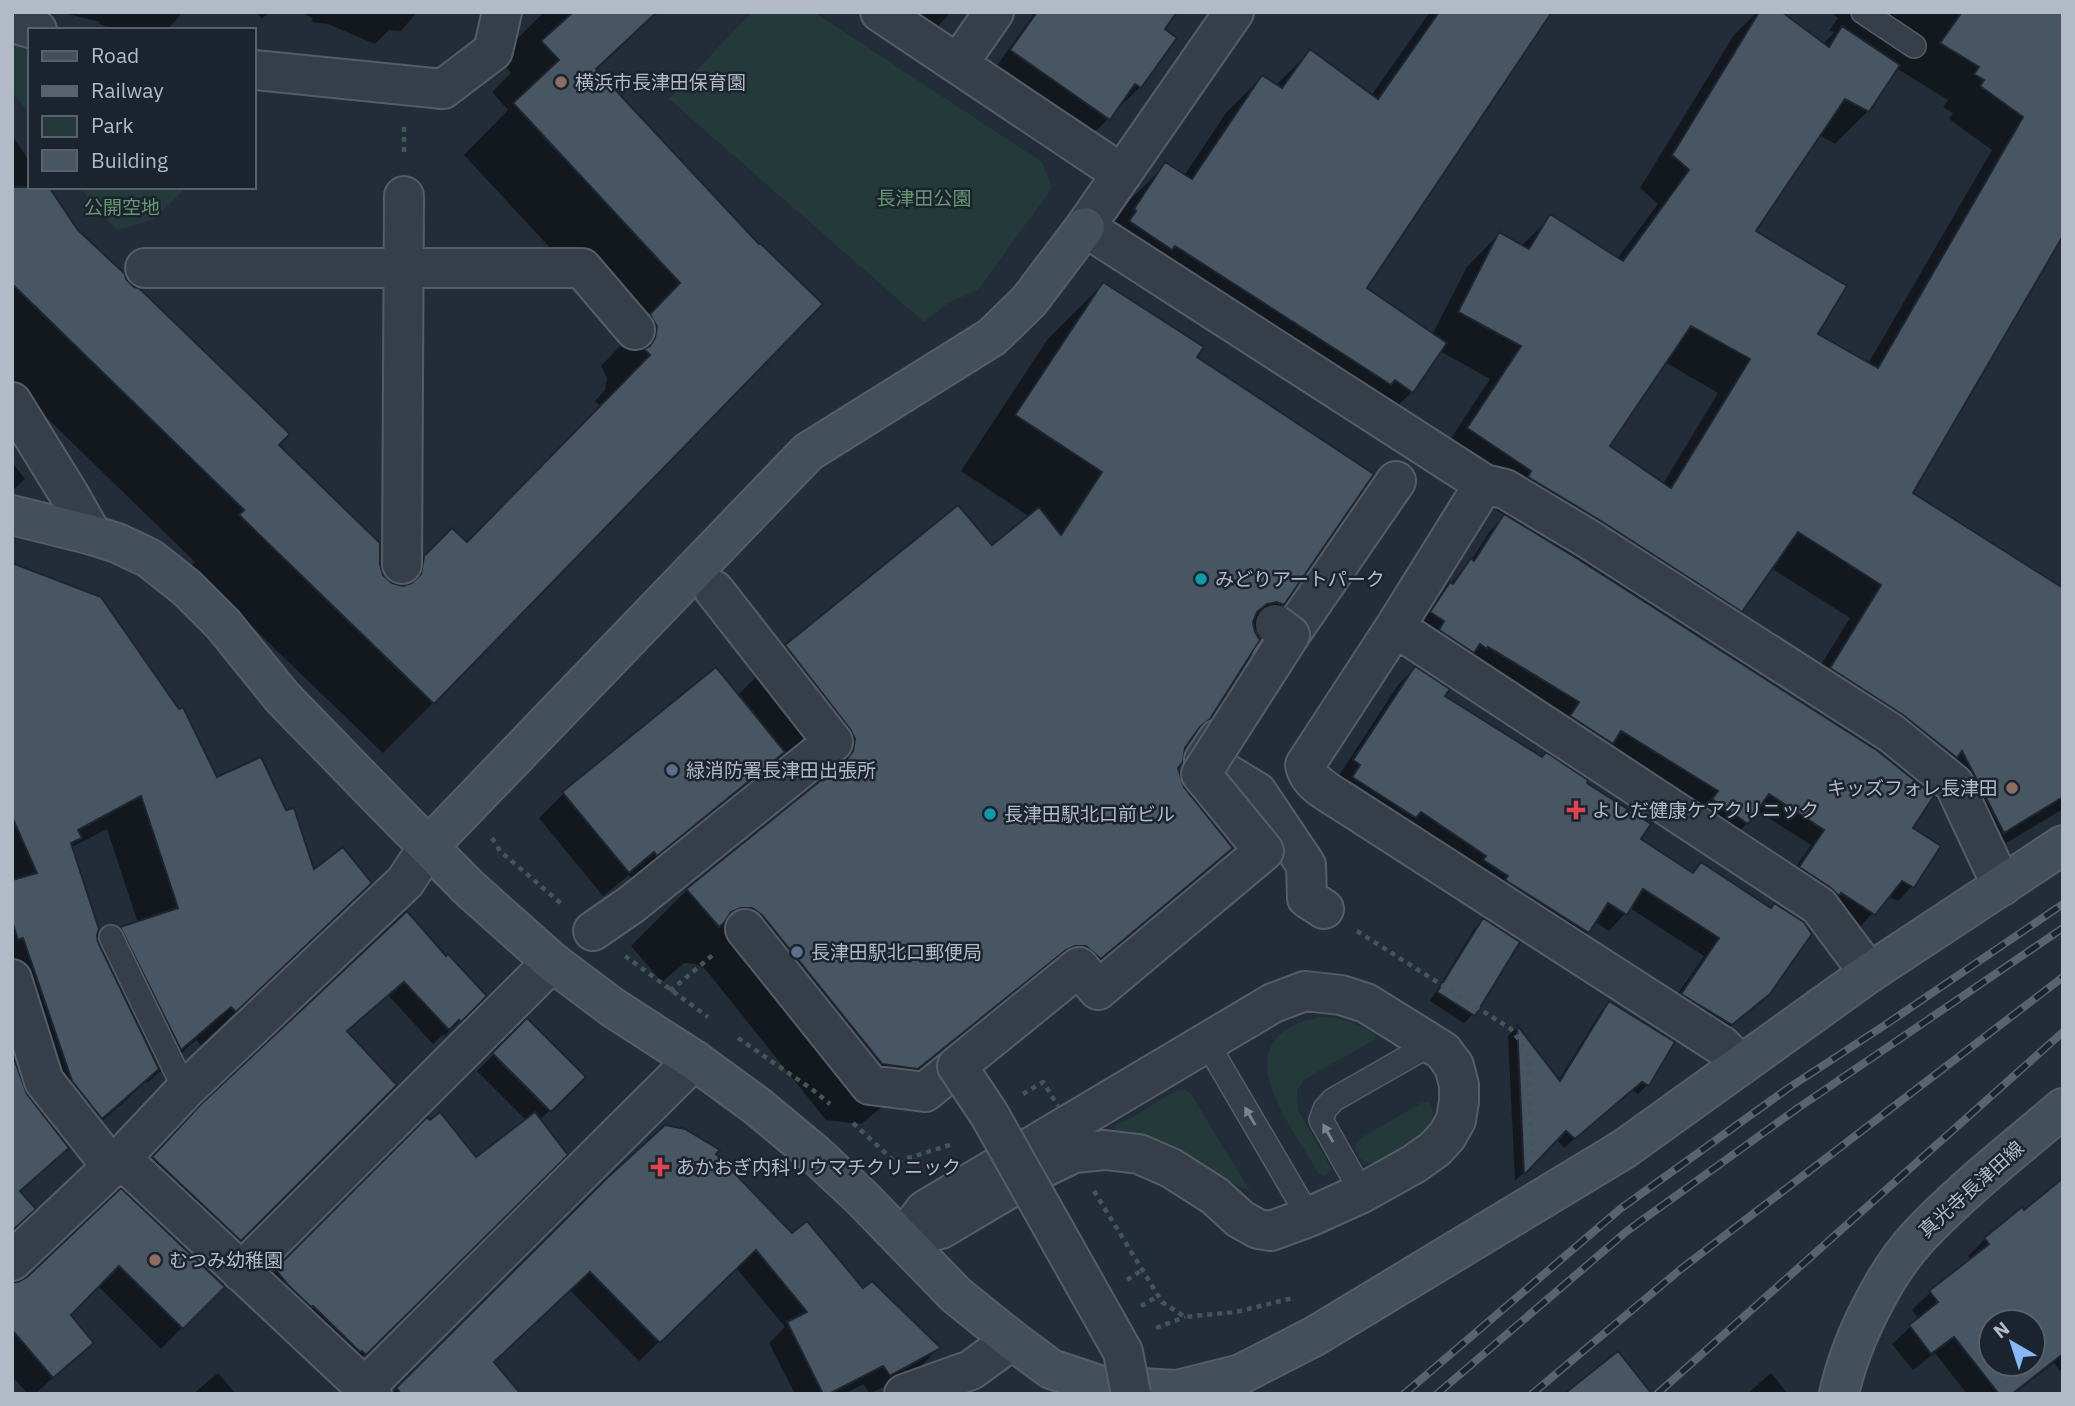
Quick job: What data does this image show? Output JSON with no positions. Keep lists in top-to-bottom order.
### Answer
{
  "streets": {
    "street": ["真光寺長津田線"]
  },
  "parks": ["長津田公園", "公開空地"],
  "places": {
    "other": [
      "横浜市長津田保育園",
      "みどりアートパーク",
      "緑消防署長津田出張所",
      "キッズフォレ長津田",
      "長津田駅北口前ビル",
      "長津田駅北口郵便局",
      "むつみ幼稚園"
    ],
    "health": ["よしだ健康ケアクリニック", "あかおぎ内科リウマチクリニック"]
  },
  "legend": [
    "Road",
    "Railway",
    "Park",
    "Building"
  ],
  "north": "top left"
}
